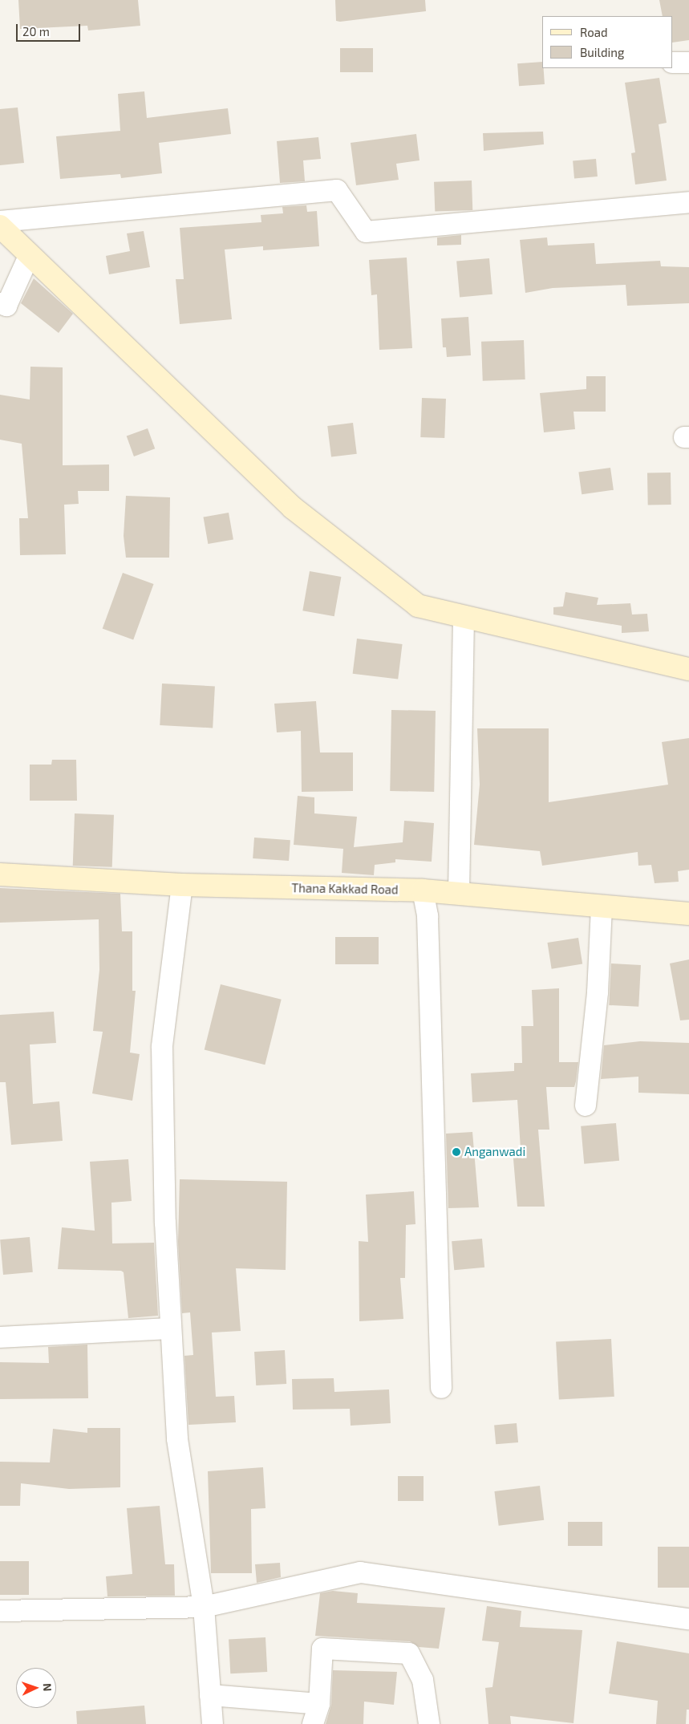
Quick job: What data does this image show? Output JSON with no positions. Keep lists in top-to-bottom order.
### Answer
{
  "streets": {
    "main road": ["Thana Kakkad Road"]
  },
  "places": ["Anganwadi"],
  "legend": ["Road", "Building"],
  "scale_bar": "20 m",
  "north": "right"
}
